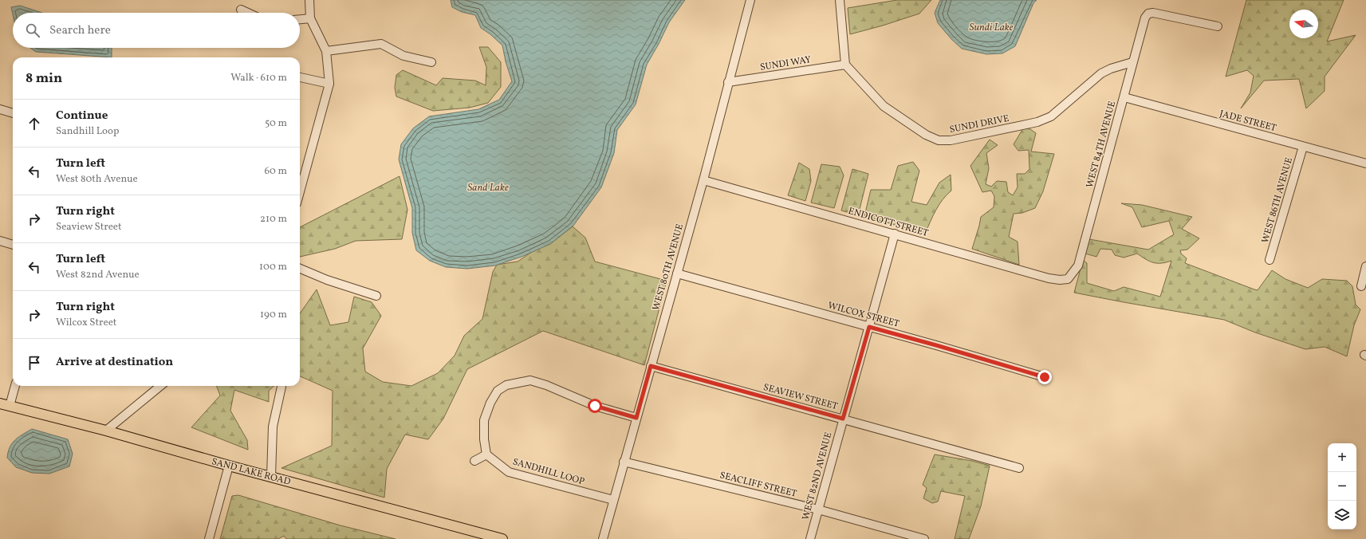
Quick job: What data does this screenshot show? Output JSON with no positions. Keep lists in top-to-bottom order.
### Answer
{
  "streets": {
    "main road": ["SAND LAKE ROAD"],
    "street": [
      "SUNDI WAY",
      "JADE STREET",
      "SUNDI DRIVE",
      "WEST 84TH AVENUE",
      "WEST 86TH AVENUE",
      "ENDICOTT STREET",
      "WEST 80TH AVENUE",
      "WILCOX STREET",
      "SEAVIEW STREET",
      "SANDHILL LOOP",
      "WEST 82ND AVENUE",
      "SEACLIFF STREET"
    ]
  },
  "crossings": [
    ["SUNDI WAY", "SUNDI DRIVE"],
    ["SUNDI WAY", "WEST 80TH AVENUE"],
    ["JADE STREET", "WEST 84TH AVENUE"],
    ["JADE STREET", "WEST 86TH AVENUE"],
    ["SUNDI DRIVE", "WEST 84TH AVENUE"],
    ["WEST 84TH AVENUE", "ENDICOTT STREET"],
    ["ENDICOTT STREET", "WEST 80TH AVENUE"],
    ["ENDICOTT STREET", "WEST 82ND AVENUE"],
    ["WEST 80TH AVENUE", "WILCOX STREET"],
    ["WEST 80TH AVENUE", "SEAVIEW STREET"],
    ["WEST 80TH AVENUE", "SANDHILL LOOP"],
    ["WEST 80TH AVENUE", "SEACLIFF STREET"],
    ["WILCOX STREET", "WEST 82ND AVENUE"],
    ["SEAVIEW STREET", "WEST 82ND AVENUE"],
    ["WEST 82ND AVENUE", "SEACLIFF STREET"]
  ],
  "water": ["Sundi Lake", "Sand Lake"],
  "north": "left",
  "page": {
    "search": "Search here",
    "heading": ["8 min", "Walk · 610 m"],
    "list": [
      ["Continue", "Sandhill Loop", "50 m"],
      ["Turn left", "West 80th Avenue", "60 m"],
      ["Turn right", "Seaview Street", "210 m"],
      ["Turn left", "West 82nd Avenue", "100 m"],
      ["Turn right", "Wilcox Street", "190 m"],
      "Arrive at destination"
    ],
    "map_buttons": ["+", "−"]
  }
}
